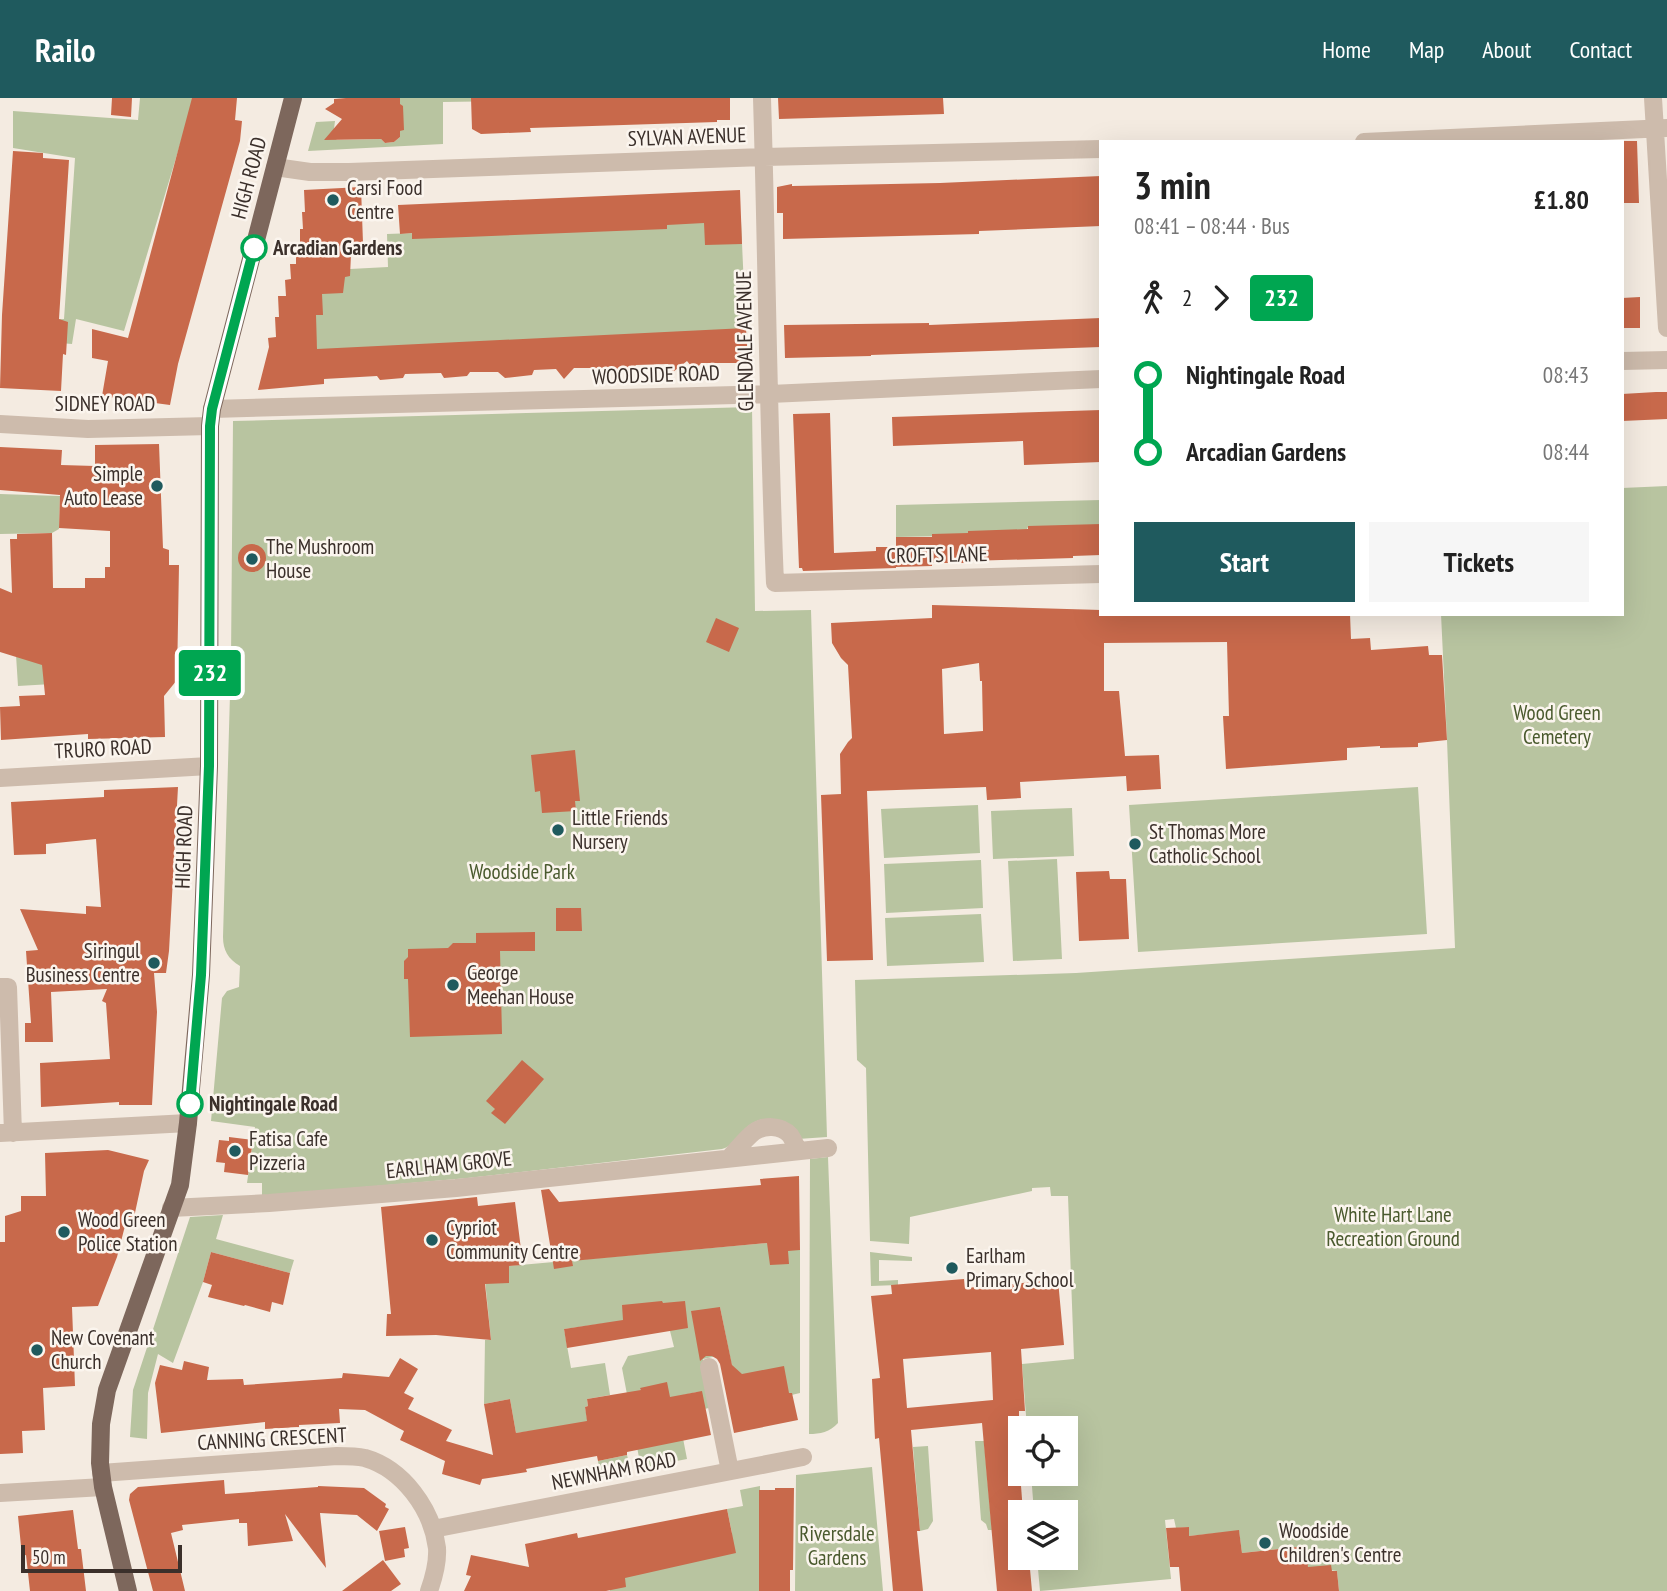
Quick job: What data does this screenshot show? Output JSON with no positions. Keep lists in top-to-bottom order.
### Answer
{
  "streets": {
    "main road": ["HIGH ROAD"],
    "street": [
      "SYLVAN AVENUE",
      "GLENDALE AVENUE",
      "WOODSIDE ROAD",
      "SIDNEY ROAD",
      "CROFTS LANE",
      "TRURO ROAD",
      "EARLHAM GROVE",
      "CANNING CRESCENT",
      "NEWNHAM ROAD"
    ]
  },
  "crossings": [
    ["SYLVAN AVENUE", "HIGH ROAD"],
    ["SYLVAN AVENUE", "GLENDALE AVENUE"],
    ["HIGH ROAD", "WOODSIDE ROAD"],
    ["HIGH ROAD", "SIDNEY ROAD"],
    ["HIGH ROAD", "TRURO ROAD"],
    ["HIGH ROAD", "EARLHAM GROVE"],
    ["HIGH ROAD", "CANNING CRESCENT"],
    ["GLENDALE AVENUE", "WOODSIDE ROAD"],
    ["GLENDALE AVENUE", "CROFTS LANE"],
    ["WOODSIDE ROAD", "SIDNEY ROAD"],
    ["CANNING CRESCENT", "NEWNHAM ROAD"]
  ],
  "parks": [
    "Wood Green Cemetery",
    "Woodside Park",
    "White Hart Lane Recreation Ground",
    "Riversdale Gardens"
  ],
  "places": [
    "Carsi Food Centre",
    "Arcadian Gardens",
    "Simple Auto Lease",
    "The Mushroom House",
    "Little Friends Nursery",
    "St Thomas More Catholic School",
    "Siringul Business Centre",
    "George Meehan House",
    "Nightingale Road",
    "Fatisa Cafe Pizzeria",
    "Wood Green Police Station",
    "Cypriot Community Centre",
    "Earlham Primary School",
    "New Covenant Church",
    "Woodside Children's Centre"
  ],
  "lines": ["bus line 232"],
  "scale_bar": "50 m",
  "page": {
    "header": "Railo",
    "nav": [
      "Home",
      "Map",
      "About",
      "Contact"
    ],
    "on_map": "232",
    "heading": ["3 min", "08:41 – 08:44 · Bus", "£1.80"],
    "legs": ["2", "232"],
    "list": [
      {
        "name": "Nightingale Road",
        "value": "08:43"
      },
      {
        "name": "Arcadian Gardens",
        "value": "08:44"
      }
    ],
    "buttons": ["Start", "Tickets"],
    "scale": "50 m"
  }
}
